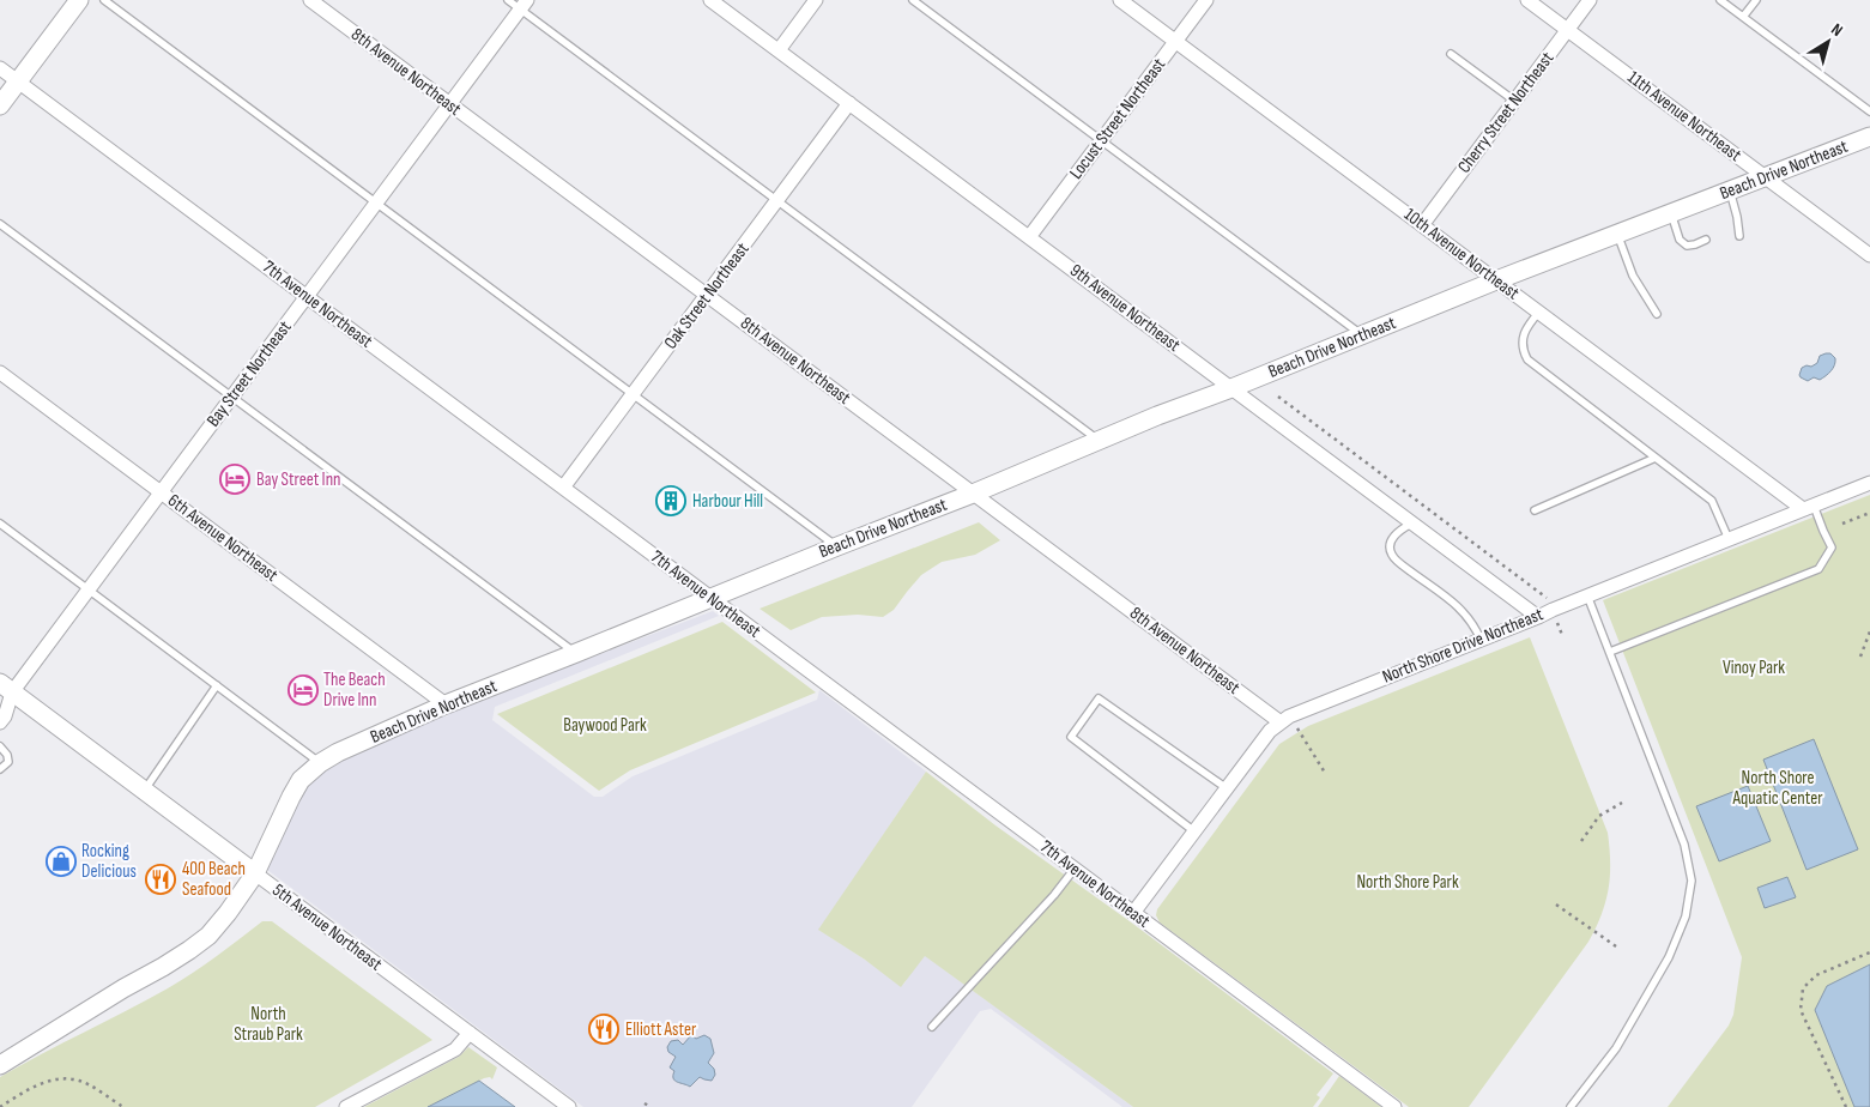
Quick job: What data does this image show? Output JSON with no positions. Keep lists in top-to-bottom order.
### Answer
{
  "streets": {
    "street": [
      "8th Avenue Northeast",
      "Cherry Street Northeast",
      "11th Avenue Northeast",
      "Locust Street Northeast",
      "Beach Drive Northeast",
      "10th Avenue Northeast",
      "Oak Street Northeast",
      "7th Avenue Northeast",
      "9th Avenue Northeast",
      "Bay Street Northeast",
      "6th Avenue Northeast",
      "North Shore Drive Northeast",
      "5th Avenue Northeast"
    ]
  },
  "crossings": [
    ["8th Avenue Northeast", "Beach Drive Northeast"],
    ["8th Avenue Northeast", "Oak Street Northeast"],
    ["8th Avenue Northeast", "Bay Street Northeast"],
    ["8th Avenue Northeast", "North Shore Drive Northeast"],
    ["Cherry Street Northeast", "11th Avenue Northeast"],
    ["Cherry Street Northeast", "10th Avenue Northeast"],
    ["11th Avenue Northeast", "Beach Drive Northeast"],
    ["Locust Street Northeast", "10th Avenue Northeast"],
    ["Locust Street Northeast", "9th Avenue Northeast"],
    ["Beach Drive Northeast", "10th Avenue Northeast"],
    ["Beach Drive Northeast", "7th Avenue Northeast"],
    ["Beach Drive Northeast", "9th Avenue Northeast"],
    ["Beach Drive Northeast", "6th Avenue Northeast"],
    ["Beach Drive Northeast", "5th Avenue Northeast"],
    ["10th Avenue Northeast", "North Shore Drive Northeast"],
    ["Oak Street Northeast", "7th Avenue Northeast"],
    ["Oak Street Northeast", "9th Avenue Northeast"],
    ["7th Avenue Northeast", "Bay Street Northeast"],
    ["7th Avenue Northeast", "North Shore Drive Northeast"],
    ["9th Avenue Northeast", "North Shore Drive Northeast"],
    ["Bay Street Northeast", "6th Avenue Northeast"],
    ["Bay Street Northeast", "5th Avenue Northeast"]
  ],
  "parks": [
    "Vinoy Park",
    "Baywood Park",
    "North Shore Aquatic Center",
    "North Shore Park",
    "North Straub Park"
  ],
  "places": {
    "hotel": ["Bay Street Inn", "The Beach Drive Inn"],
    "building": ["Harbour Hill"],
    "shop": ["Rocking Delicious"],
    "restaurant": ["400 Beach Seafood", "Elliott Aster"]
  },
  "north": "top right"
}
